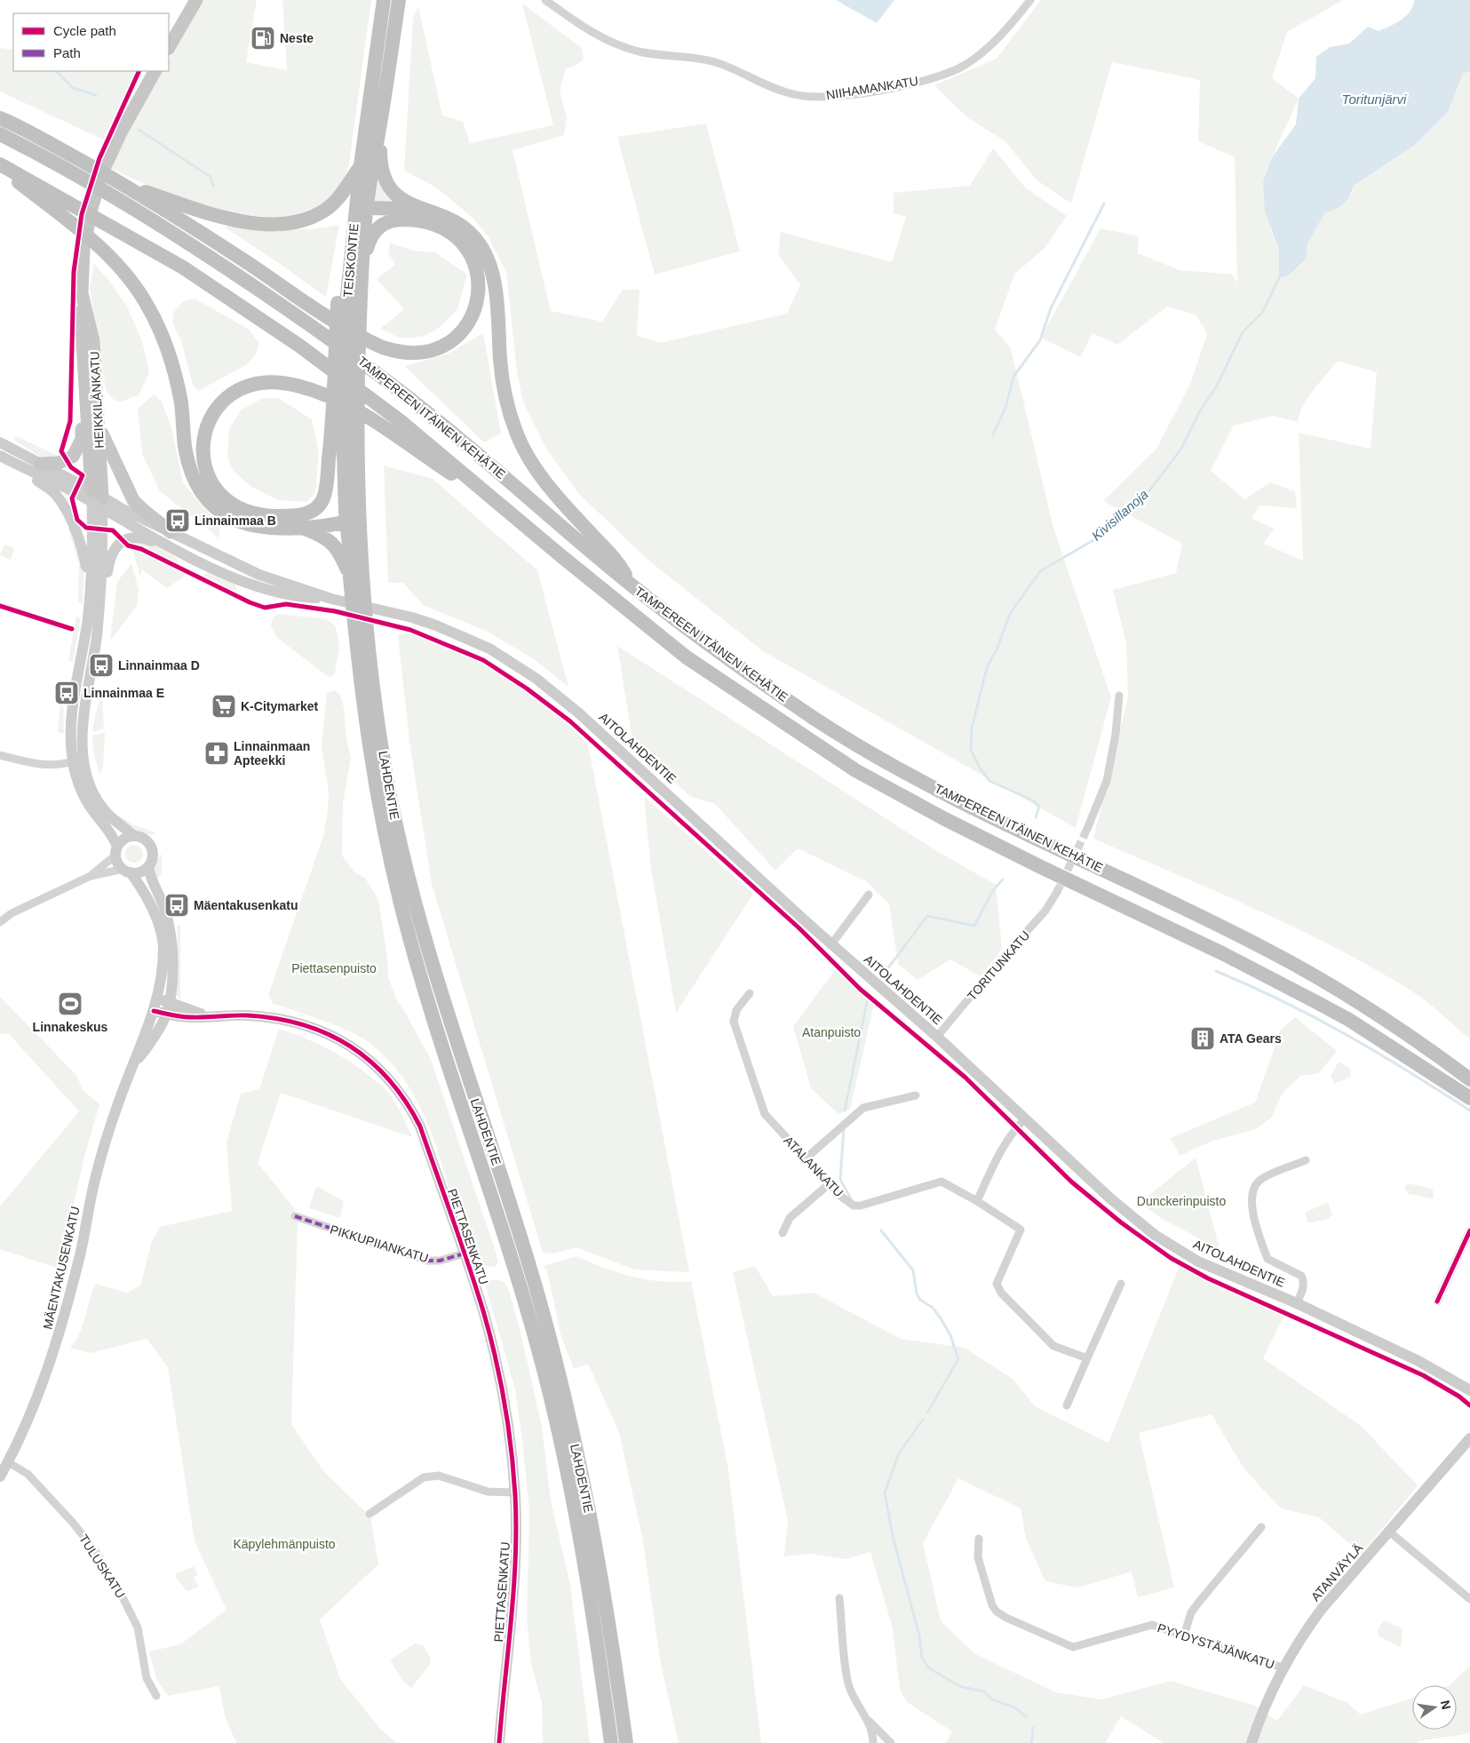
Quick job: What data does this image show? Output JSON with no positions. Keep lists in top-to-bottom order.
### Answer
{
  "streets": {
    "highway": ["TEISKONTIE", "TAMPEREEN ITÄINEN KEHÄTIE", "LAHDENTIE"],
    "main road": [
      "HEIKKILÄNKATU",
      "AITOLAHDENTIE",
      "PIETTASENKATU",
      "MÄENTAKUSENKATU",
      "ATANVÄYLÄ"
    ],
    "street": [
      "NIIHAMANKATU",
      "TORITUNKATU",
      "ATALANKATU",
      "PIKKUPIIANKATU",
      "TULUSKATU",
      "PYYDYSTÄJÄNKATU"
    ]
  },
  "crossings": [
    ["TEISKONTIE", "LAHDENTIE"],
    ["HEIKKILÄNKATU", "AITOLAHDENTIE"],
    ["AITOLAHDENTIE", "TORITUNKATU"],
    ["PIETTASENKATU", "PIKKUPIIANKATU"],
    ["PIETTASENKATU", "MÄENTAKUSENKATU"],
    ["MÄENTAKUSENKATU", "TULUSKATU"],
    ["ATANVÄYLÄ", "PYYDYSTÄJÄNKATU"]
  ],
  "water": ["Toritunjärvi", "Kivisillanoja"],
  "parks": [
    "Piettasenpuisto",
    "Atanpuisto",
    "Dunckerinpuisto",
    "Käpylehmänpuisto"
  ],
  "places": {
    "fuel station": ["Neste"],
    "bus stop": [
      "Linnainmaa B",
      "Linnainmaa D",
      "Linnainmaa E",
      "Mäentakusenkatu"
    ],
    "supermarket": ["K-Citymarket"],
    "pharmacy": ["Linnainmaan Apteekki"],
    "sports": ["Linnakeskus"],
    "building": ["ATA Gears"]
  },
  "legend": ["Cycle path", "Path"],
  "north": "right"
}
